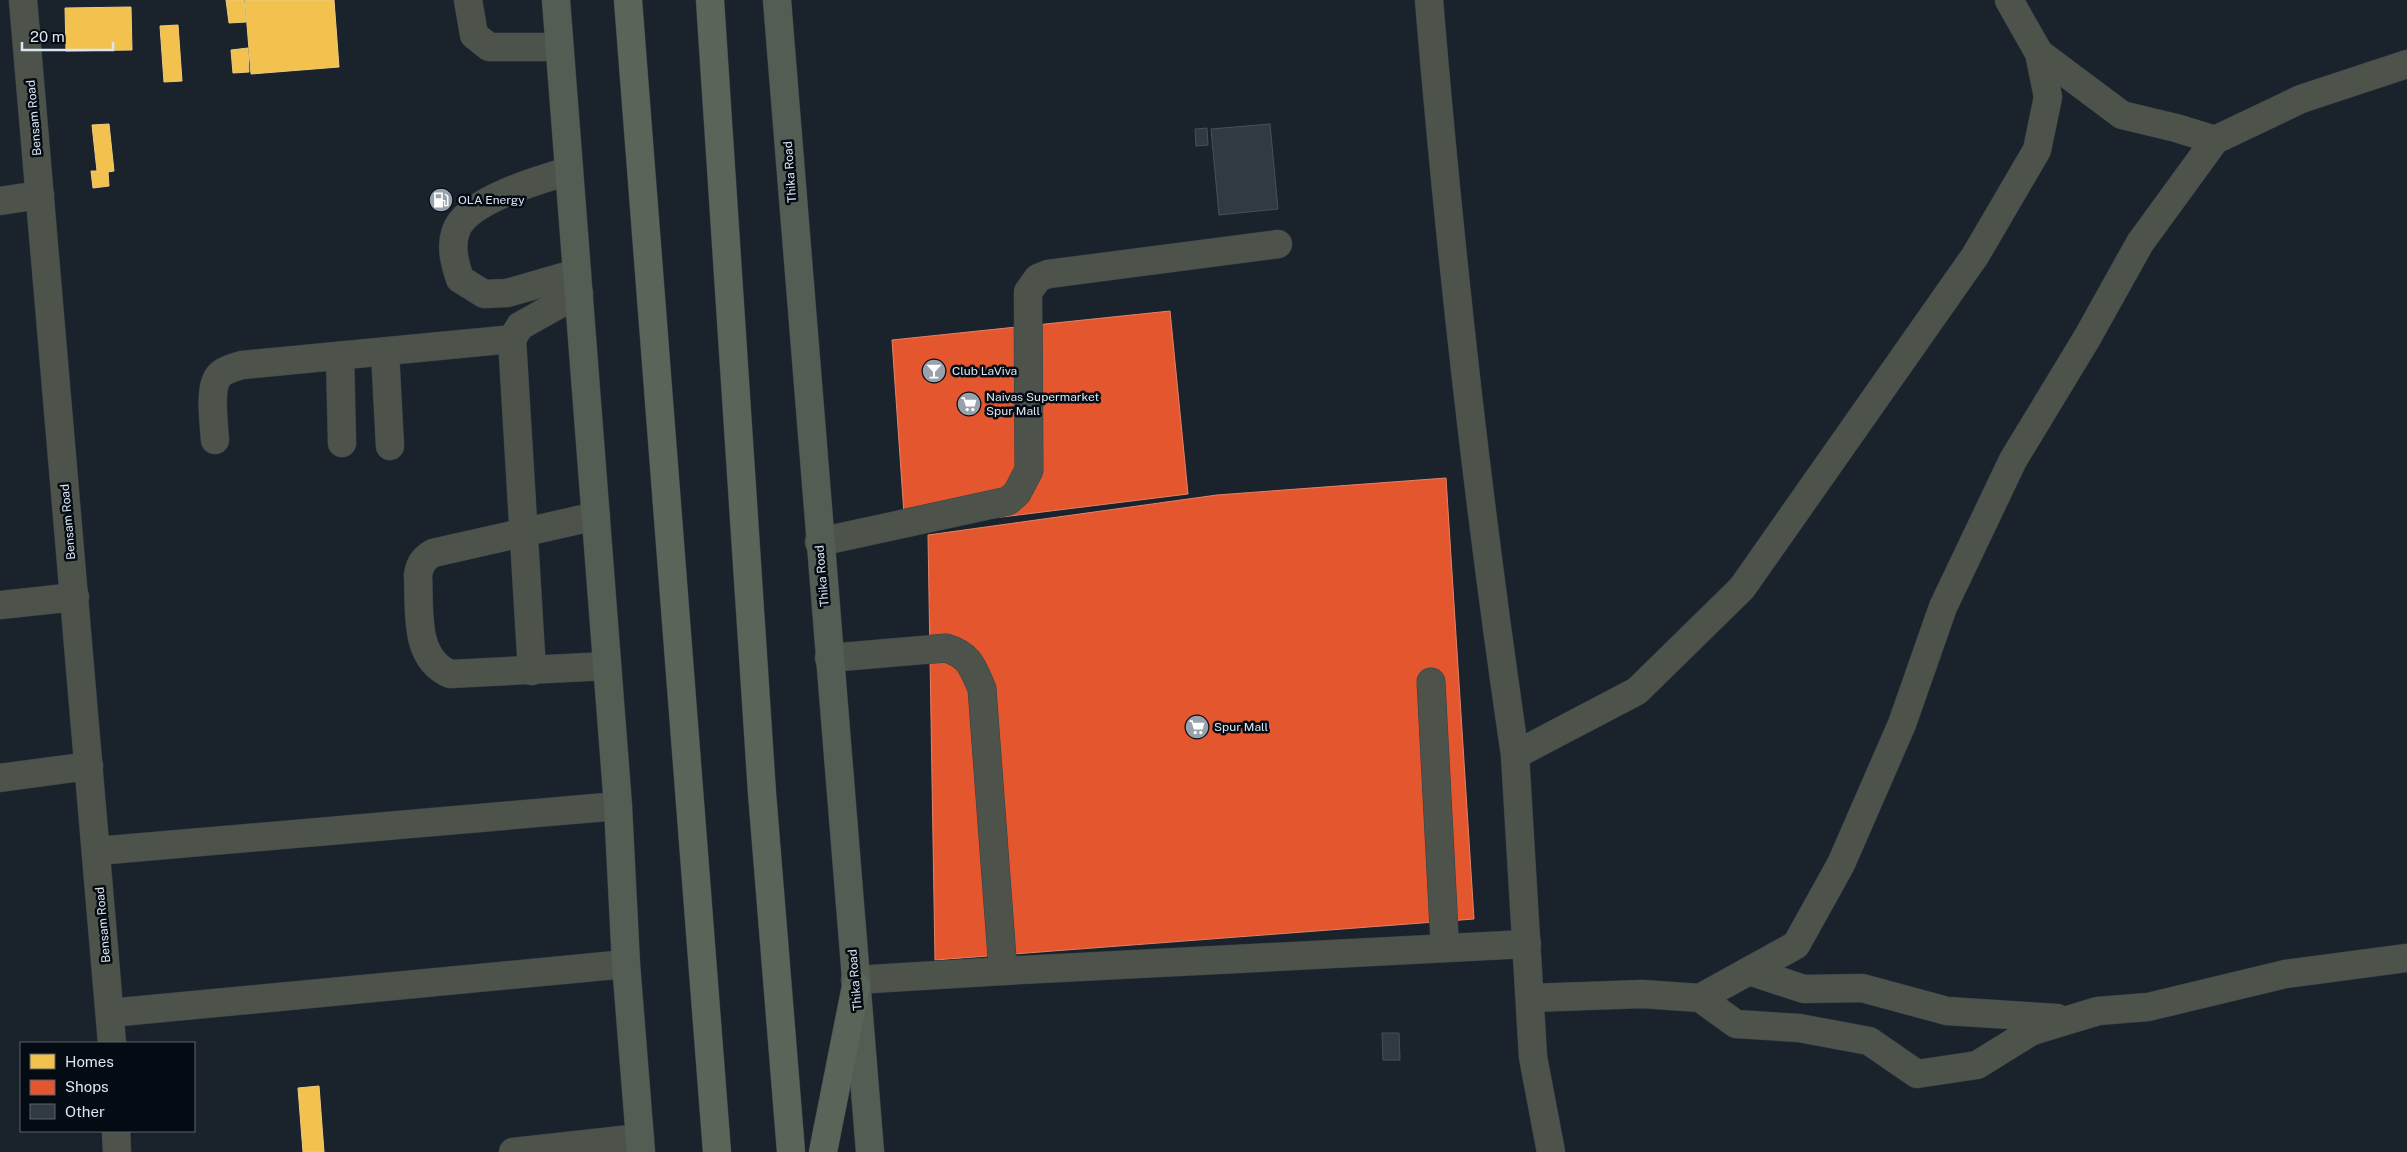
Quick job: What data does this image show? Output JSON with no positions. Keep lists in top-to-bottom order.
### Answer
{
  "streets": {
    "main road": ["Thika Road"],
    "street": ["Bensam Road"]
  },
  "places": {
    "fuel station": ["OLA Energy"],
    "bar": ["Club LaViva"],
    "supermarket": ["Naivas Supermarket Spur Mall", "Spur Mall"]
  },
  "legend": ["Homes", "Shops", "Other"],
  "scale_bar": "20 m"
}
